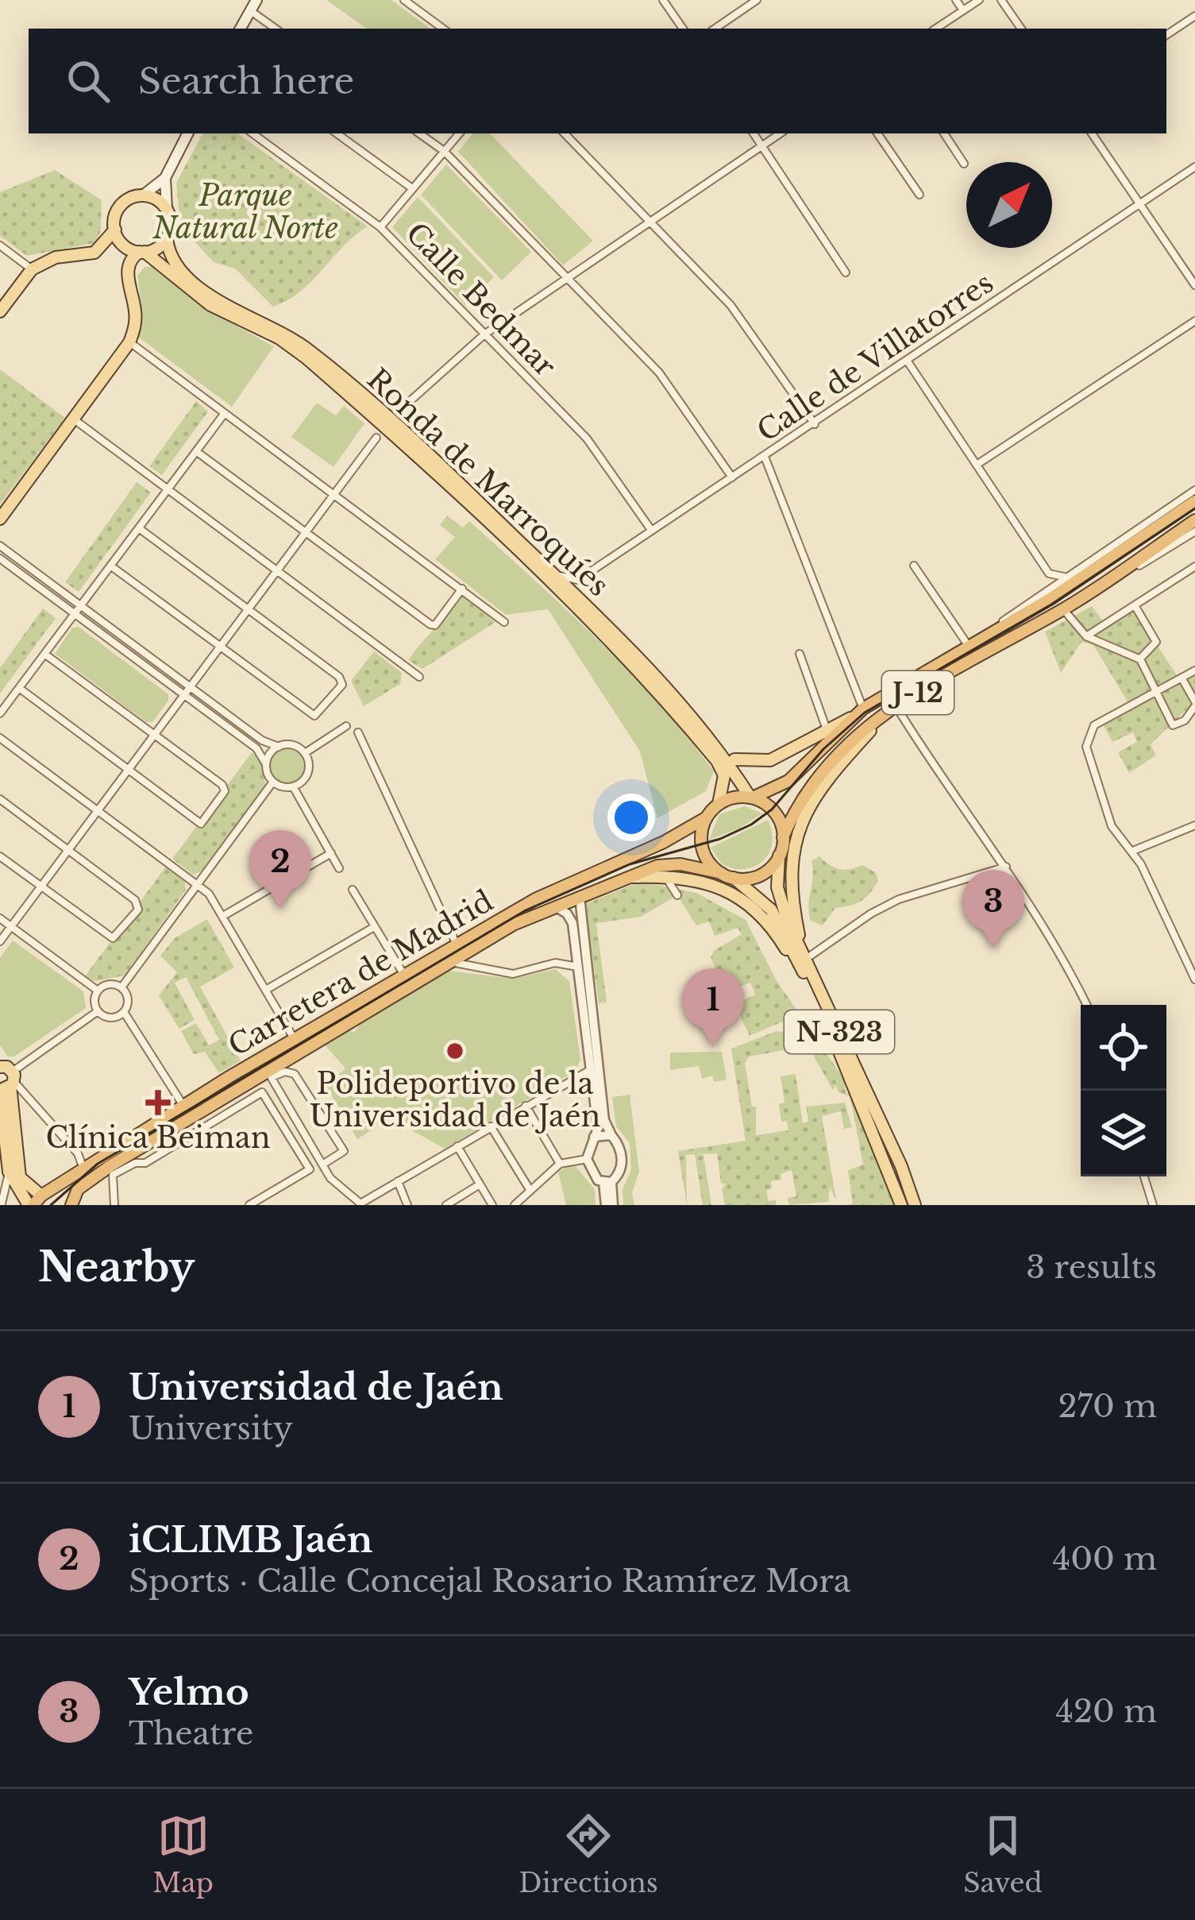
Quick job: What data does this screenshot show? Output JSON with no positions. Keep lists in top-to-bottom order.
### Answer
{
  "streets": {
    "highway": ["J-12", "Carretera de Madrid"],
    "main road": ["Ronda de Marroquíes", "N-323"],
    "street": ["Calle Bedmar", "Calle de Villatorres"]
  },
  "crossings": [
    ["Calle Bedmar", "Calle de Villatorres"],
    ["Ronda de Marroquíes", "J-12"],
    ["Ronda de Marroquíes", "Carretera de Madrid"],
    ["Ronda de Marroquíes", "N-323"],
    ["J-12", "Carretera de Madrid"],
    ["J-12", "N-323"],
    ["Carretera de Madrid", "N-323"]
  ],
  "parks": ["Parque Natural Norte"],
  "places": {
    "other": ["Polideportivo de la Universidad de Jaén"],
    "health": ["Clínica Beiman"]
  },
  "north": "top right",
  "page": {
    "search": "Search here",
    "pins": ["2", "3", "1"],
    "heading": ["Nearby", "3 results"],
    "list": [
      {
        "mark": "1",
        "name": "Universidad de Jaén",
        "note": "University",
        "value": "270 m"
      },
      {
        "mark": "2",
        "name": "iCLIMB Jaén",
        "note": "Sports · Calle Concejal Rosario Ramírez Mora",
        "value": "400 m"
      },
      {
        "mark": "3",
        "name": "Yelmo",
        "note": "Theatre",
        "value": "420 m"
      }
    ],
    "nav": ["Map", "Directions", "Saved"]
  }
}
